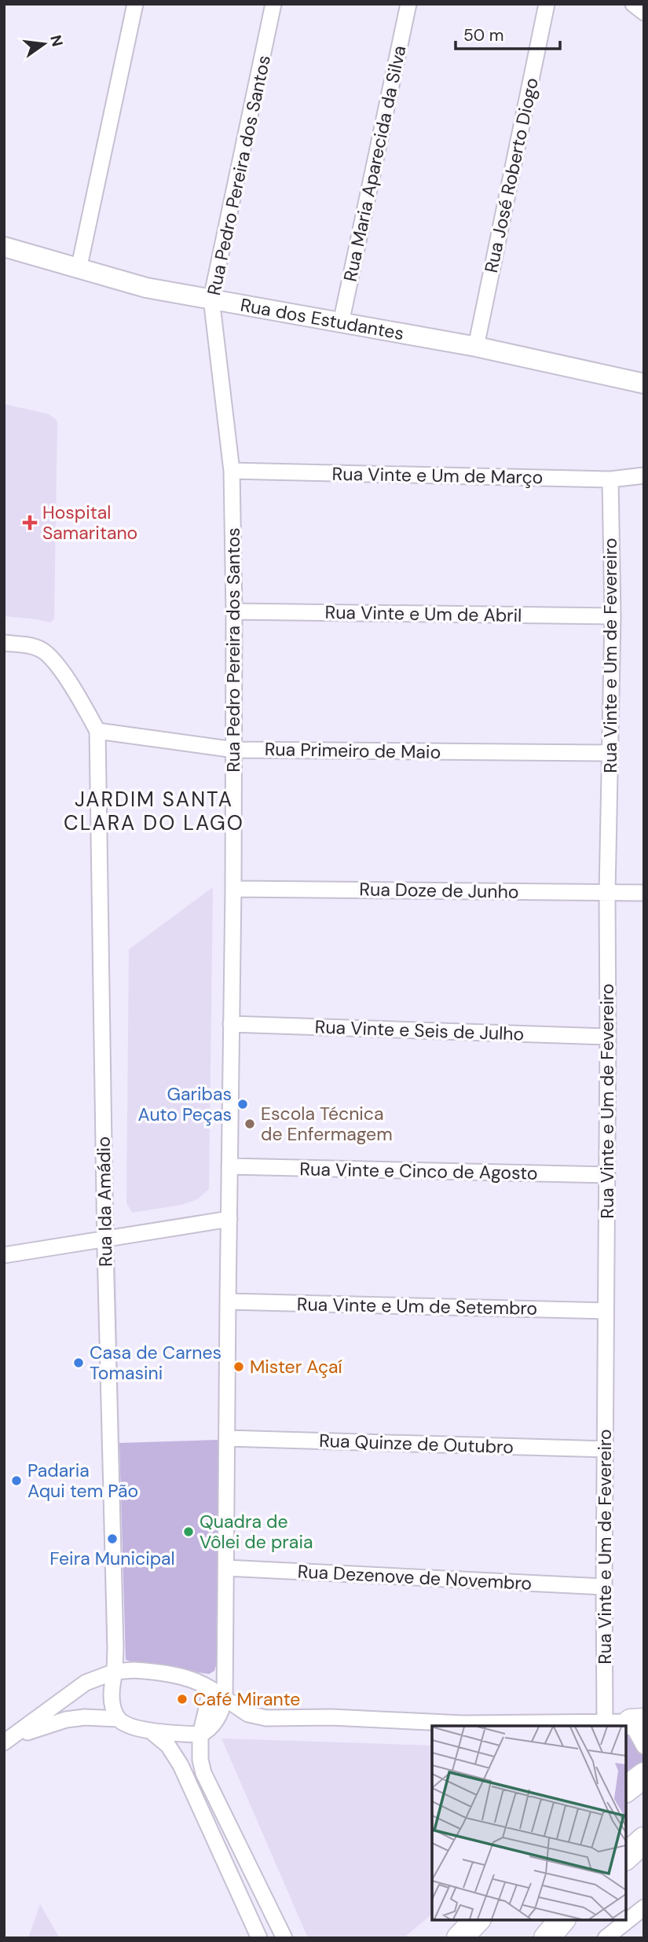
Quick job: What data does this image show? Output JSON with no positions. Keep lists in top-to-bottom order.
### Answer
{
  "streets": {
    "street": [
      "Rua Maria Aparecida da Silva",
      "Rua Pedro Pereira dos Santos",
      "Rua José Roberto Diogo",
      "Rua dos Estudantes",
      "Rua Vinte e Um de Março",
      "Rua Vinte e Um de Abril",
      "Rua Vinte e Um de Fevereiro",
      "Rua Primeiro de Maio",
      "Rua Doze de Junho",
      "Rua Vinte e Seis de Julho",
      "Rua Vinte e Cinco de Agosto",
      "Rua Ida Amádio",
      "Rua Vinte e Um de Setembro",
      "Rua Quinze de Outubro",
      "Rua Dezenove de Novembro"
    ]
  },
  "crossings": [
    ["Rua Maria Aparecida da Silva", "Rua dos Estudantes"],
    ["Rua Pedro Pereira dos Santos", "Rua dos Estudantes"],
    ["Rua Pedro Pereira dos Santos", "Rua Vinte e Um de Março"],
    ["Rua Pedro Pereira dos Santos", "Rua Vinte e Um de Abril"],
    ["Rua Pedro Pereira dos Santos", "Rua Primeiro de Maio"],
    ["Rua Pedro Pereira dos Santos", "Rua Doze de Junho"],
    ["Rua Pedro Pereira dos Santos", "Rua Vinte e Seis de Julho"],
    ["Rua Pedro Pereira dos Santos", "Rua Vinte e Cinco de Agosto"],
    ["Rua Pedro Pereira dos Santos", "Rua Vinte e Um de Setembro"],
    ["Rua Pedro Pereira dos Santos", "Rua Quinze de Outubro"],
    ["Rua Pedro Pereira dos Santos", "Rua Dezenove de Novembro"],
    ["Rua José Roberto Diogo", "Rua dos Estudantes"],
    ["Rua Vinte e Um de Março", "Rua Vinte e Um de Fevereiro"],
    ["Rua Vinte e Um de Abril", "Rua Vinte e Um de Fevereiro"],
    ["Rua Vinte e Um de Fevereiro", "Rua Primeiro de Maio"],
    ["Rua Vinte e Um de Fevereiro", "Rua Doze de Junho"],
    ["Rua Vinte e Um de Fevereiro", "Rua Vinte e Seis de Julho"],
    ["Rua Vinte e Um de Fevereiro", "Rua Vinte e Cinco de Agosto"],
    ["Rua Vinte e Um de Fevereiro", "Rua Vinte e Um de Setembro"],
    ["Rua Vinte e Um de Fevereiro", "Rua Quinze de Outubro"],
    ["Rua Vinte e Um de Fevereiro", "Rua Dezenove de Novembro"],
    ["Rua Primeiro de Maio", "Rua Ida Amádio"]
  ],
  "districts": ["JARDIM SANTA CLARA DO LAGO"],
  "places": {
    "health": ["Hospital Samaritano"],
    "other": [
      "Garibas Auto Peças",
      "Escola Técnica de Enfermagem",
      "Casa de Carnes Tomasini",
      "Mister Açaí",
      "Padaria Aqui tem Pão",
      "Quadra de Vôlei de praia",
      "Feira Municipal",
      "Café Mirante"
    ]
  },
  "scale_bar": "50 m",
  "north": "right"
}
